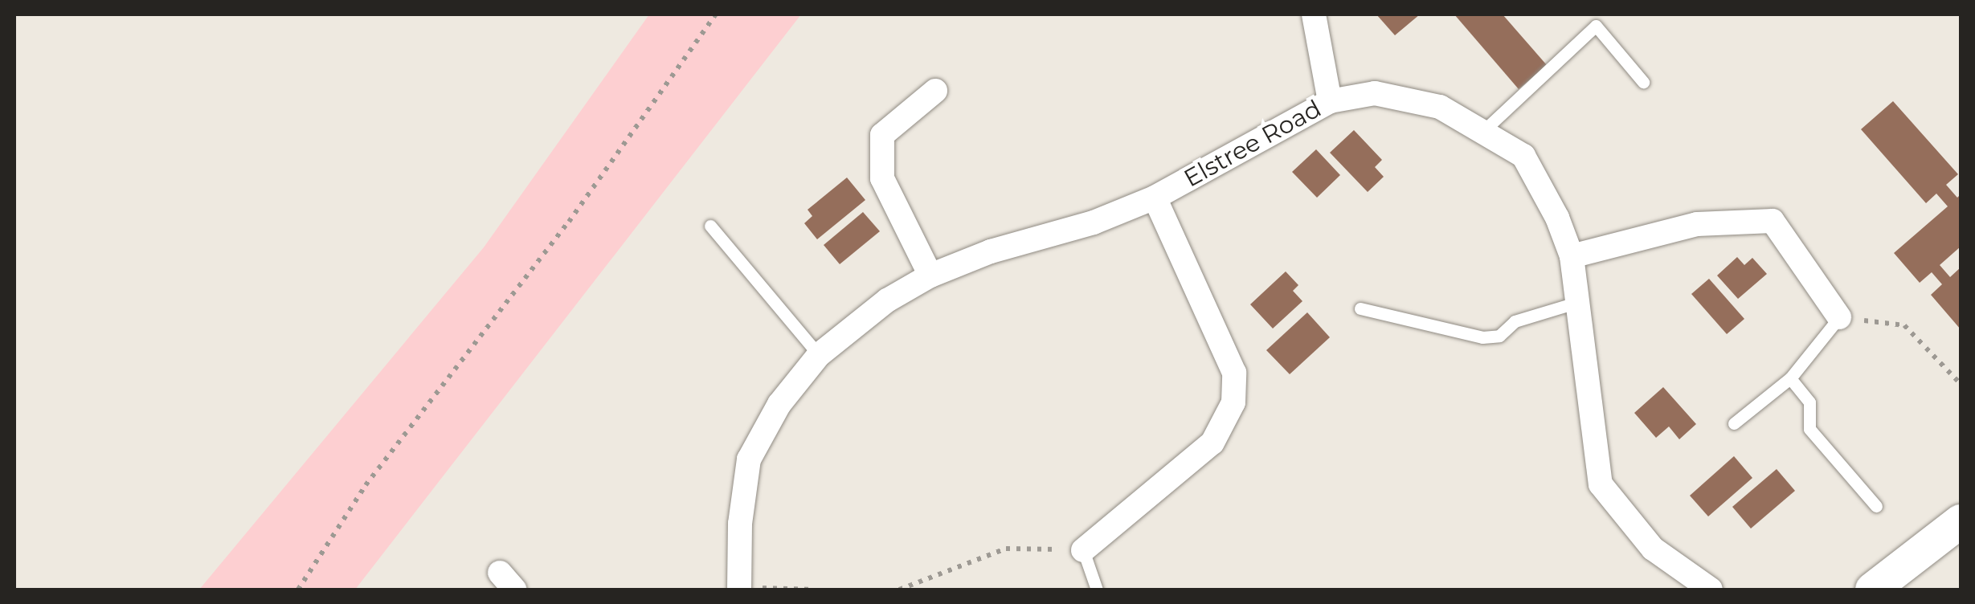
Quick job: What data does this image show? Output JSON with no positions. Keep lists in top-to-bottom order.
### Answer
{
  "streets": {
    "street": ["Elstree Road"]
  }
}
